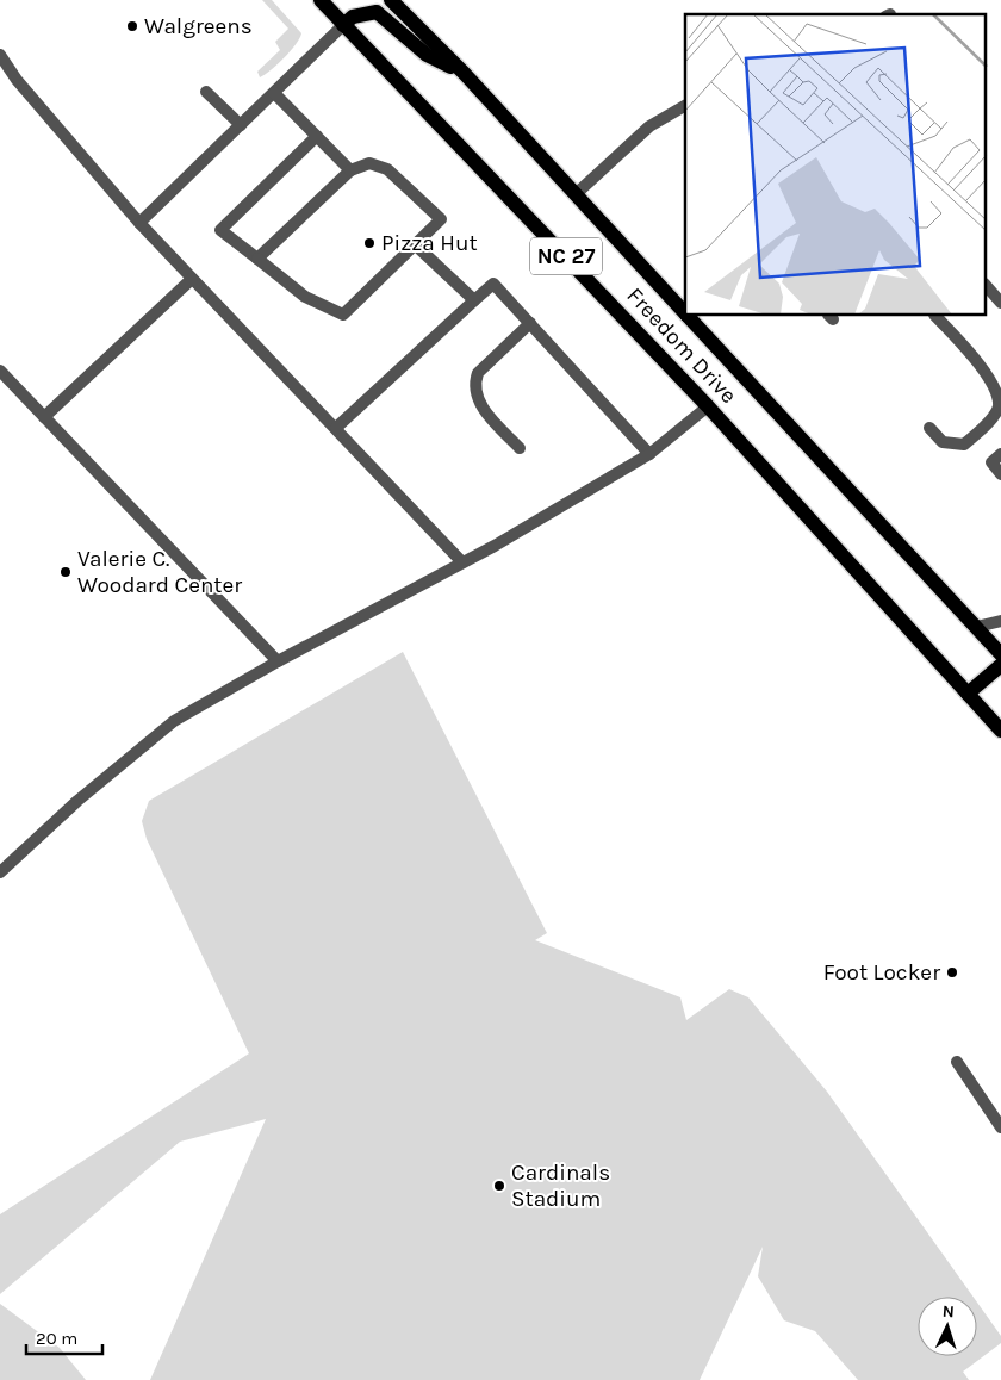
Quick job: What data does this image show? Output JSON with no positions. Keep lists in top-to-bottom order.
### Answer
{
  "streets": {
    "main road": ["NC 27", "Freedom Drive"]
  },
  "places": [
    "Walgreens",
    "Pizza Hut",
    "Valerie C. Woodard Center",
    "Foot Locker",
    "Cardinals Stadium"
  ],
  "scale_bar": "20 m",
  "north": "top"
}
